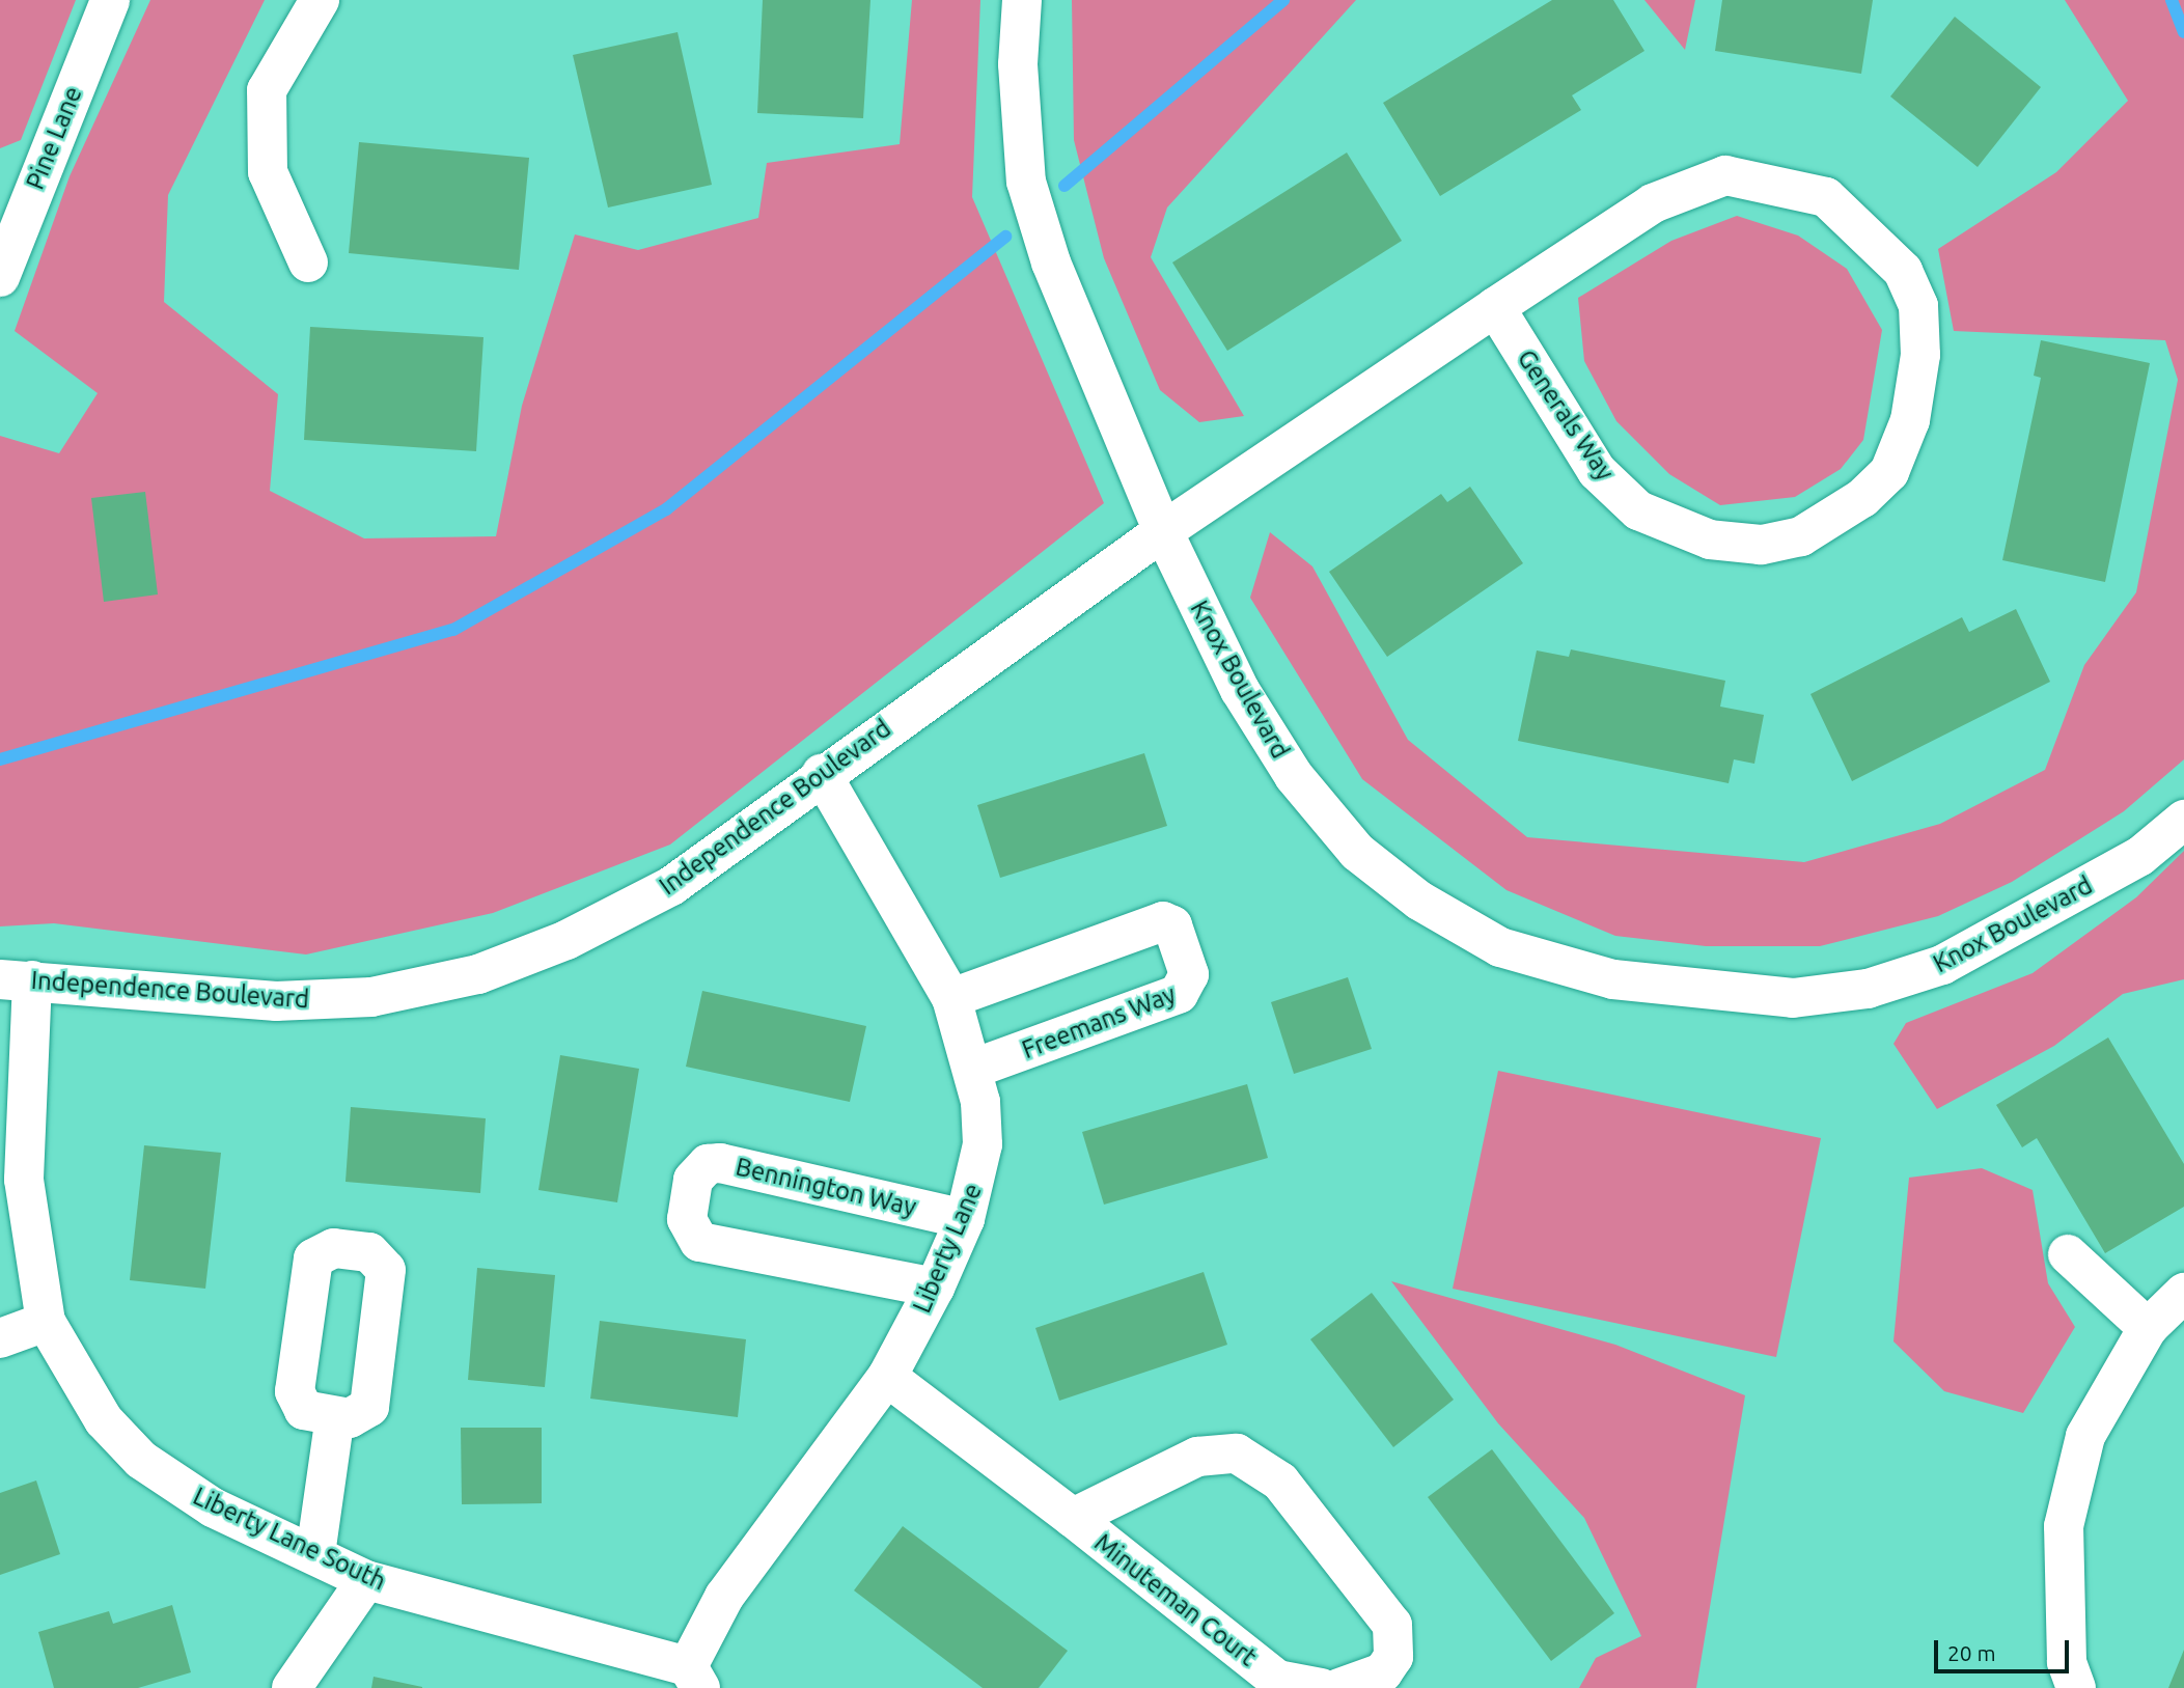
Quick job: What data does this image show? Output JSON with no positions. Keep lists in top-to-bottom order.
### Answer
{
  "streets": {
    "street": [
      "Pine Lane",
      "Generals Way",
      "Knox Boulevard",
      "Independence Boulevard",
      "Freemans Way",
      "Bennington Way",
      "Liberty Lane",
      "Liberty Lane South",
      "Minuteman Court"
    ]
  },
  "crossings": [
    ["Generals Way", "Knox Boulevard"],
    ["Generals Way", "Independence Boulevard"],
    ["Knox Boulevard", "Independence Boulevard"],
    ["Independence Boulevard", "Liberty Lane"],
    ["Independence Boulevard", "Liberty Lane South"],
    ["Freemans Way", "Liberty Lane"],
    ["Bennington Way", "Liberty Lane"],
    ["Liberty Lane", "Liberty Lane South"],
    ["Liberty Lane", "Minuteman Court"]
  ],
  "scale_bar": "20 m"
}
